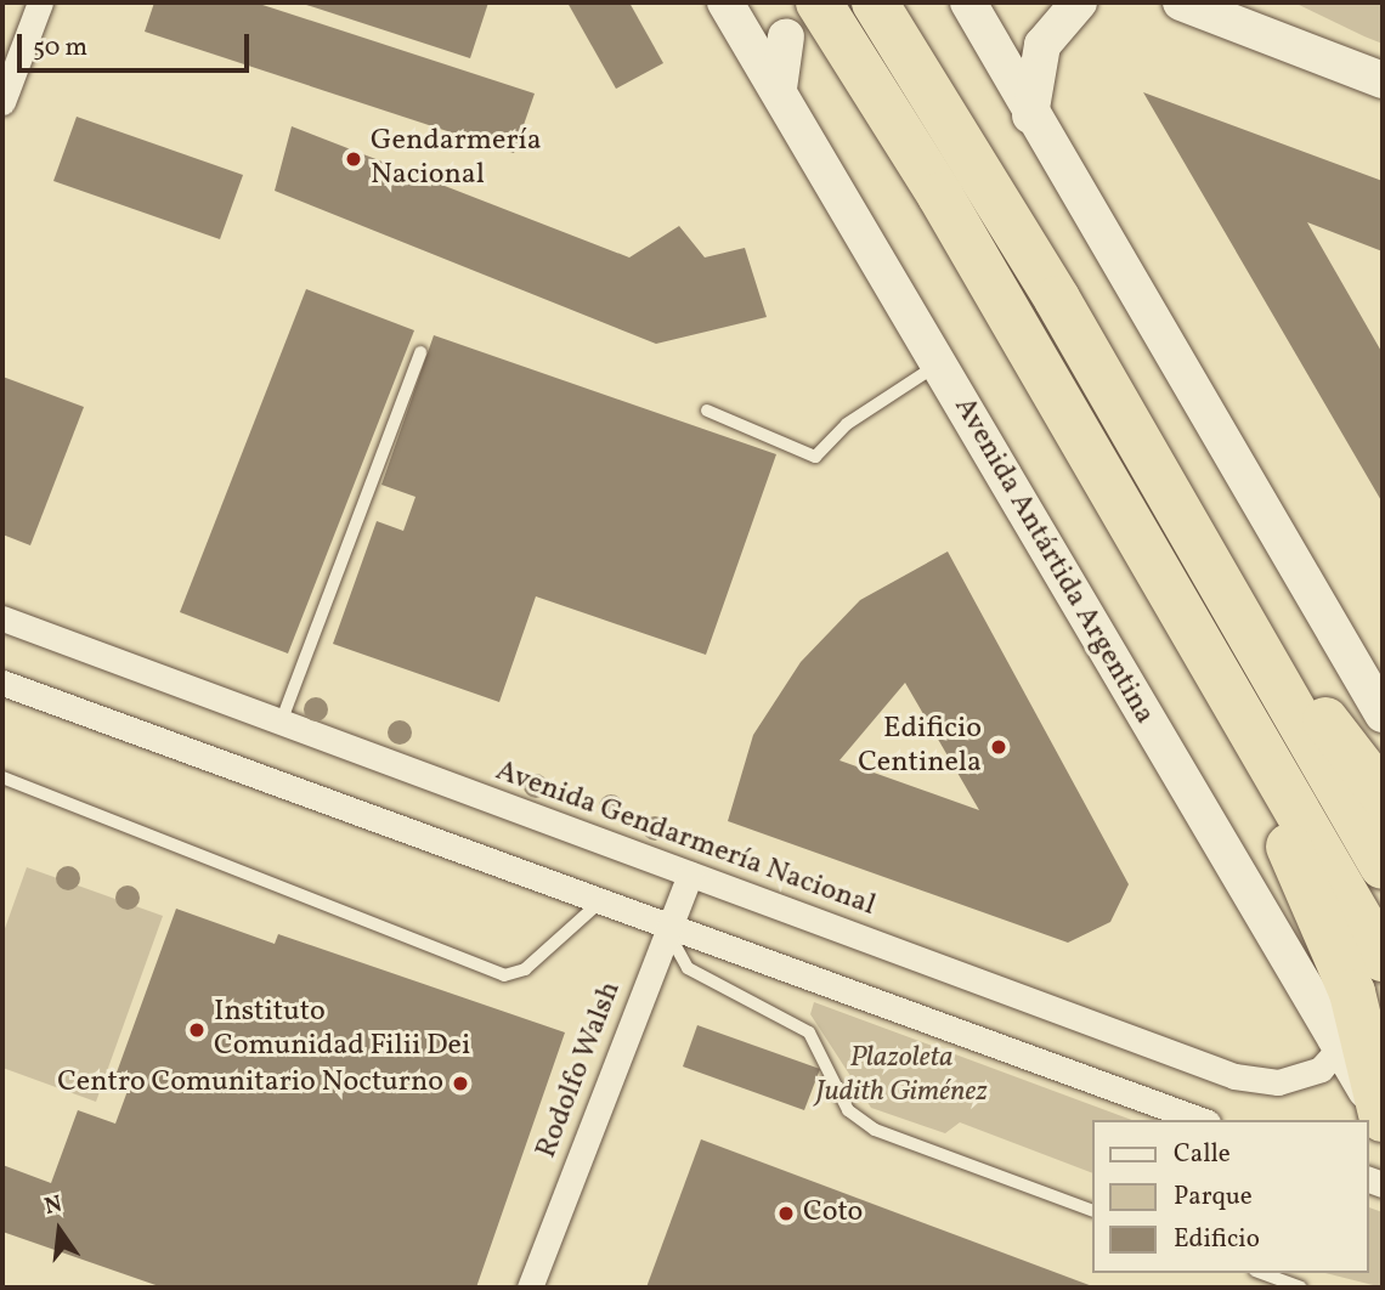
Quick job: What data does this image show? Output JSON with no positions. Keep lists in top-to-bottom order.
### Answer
{
  "streets": {
    "main road": ["Avenida Antártida Argentina"],
    "street": ["Avenida Gendarmería Nacional", "Rodolfo Walsh"]
  },
  "crossings": [
    ["Avenida Antártida Argentina", "Avenida Gendarmería Nacional"],
    ["Avenida Gendarmería Nacional", "Rodolfo Walsh"]
  ],
  "parks": ["Plazoleta Judith Giménez"],
  "places": [
    "Gendarmería Nacional",
    "Edificio Centinela",
    "Instituto Comunidad Filii Dei",
    "Centro Comunitario Nocturno",
    "Coto"
  ],
  "legend": ["Calle", "Parque", "Edificio"],
  "scale_bar": "50 m",
  "north": "top"
}
